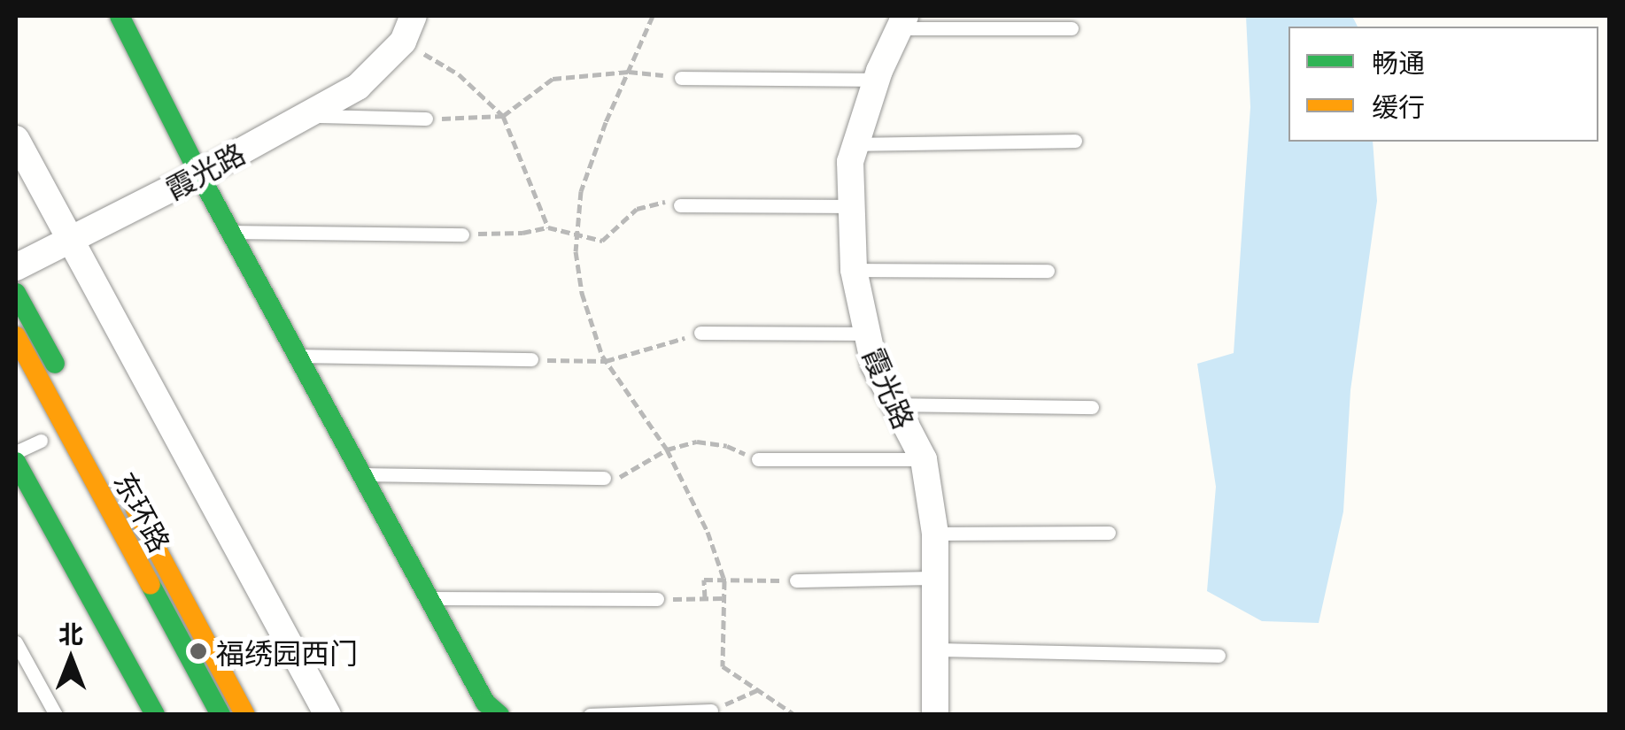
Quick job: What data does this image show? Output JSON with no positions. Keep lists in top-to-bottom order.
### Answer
{
  "streets": {
    "main road": ["东环路"],
    "street": ["霞光路"]
  },
  "places": ["福绣园西门"],
  "legend": ["畅通", "缓行"],
  "north": "top"
}
